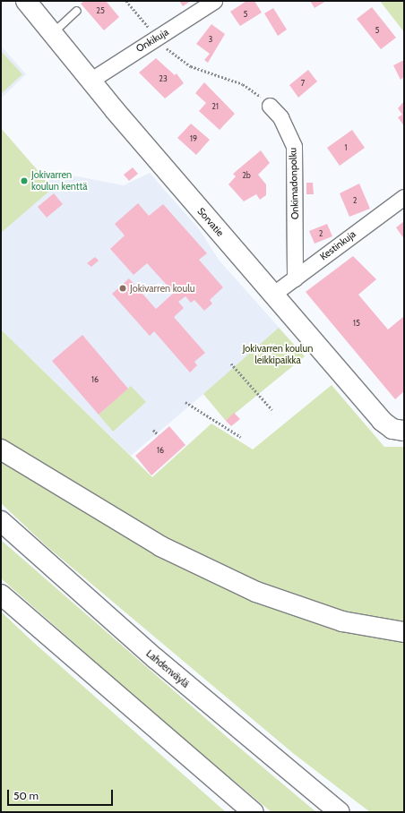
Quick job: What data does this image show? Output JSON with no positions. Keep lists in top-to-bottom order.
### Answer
{
  "streets": {
    "main road": ["Sorvatie", "Lahdenväylä"],
    "street": ["Onkikuja", "Onkimadonpolku", "Kestinkuja"]
  },
  "crossings": [
    ["Onkikuja", "Sorvatie"],
    ["Onkimadonpolku", "Kestinkuja"],
    ["Sorvatie", "Kestinkuja"]
  ],
  "parks": ["Jokivarren koulun leikkipaikka"],
  "places": ["Jokivarren koulun kenttä", "Jokivarren koulu"],
  "house_numbers": [
    "25",
    "5",
    "5",
    "3",
    "23",
    "7",
    "21",
    "19",
    "1",
    "2b",
    "2",
    "2",
    "15",
    "16",
    "16"
  ],
  "scale_bar": "50 m"
}
